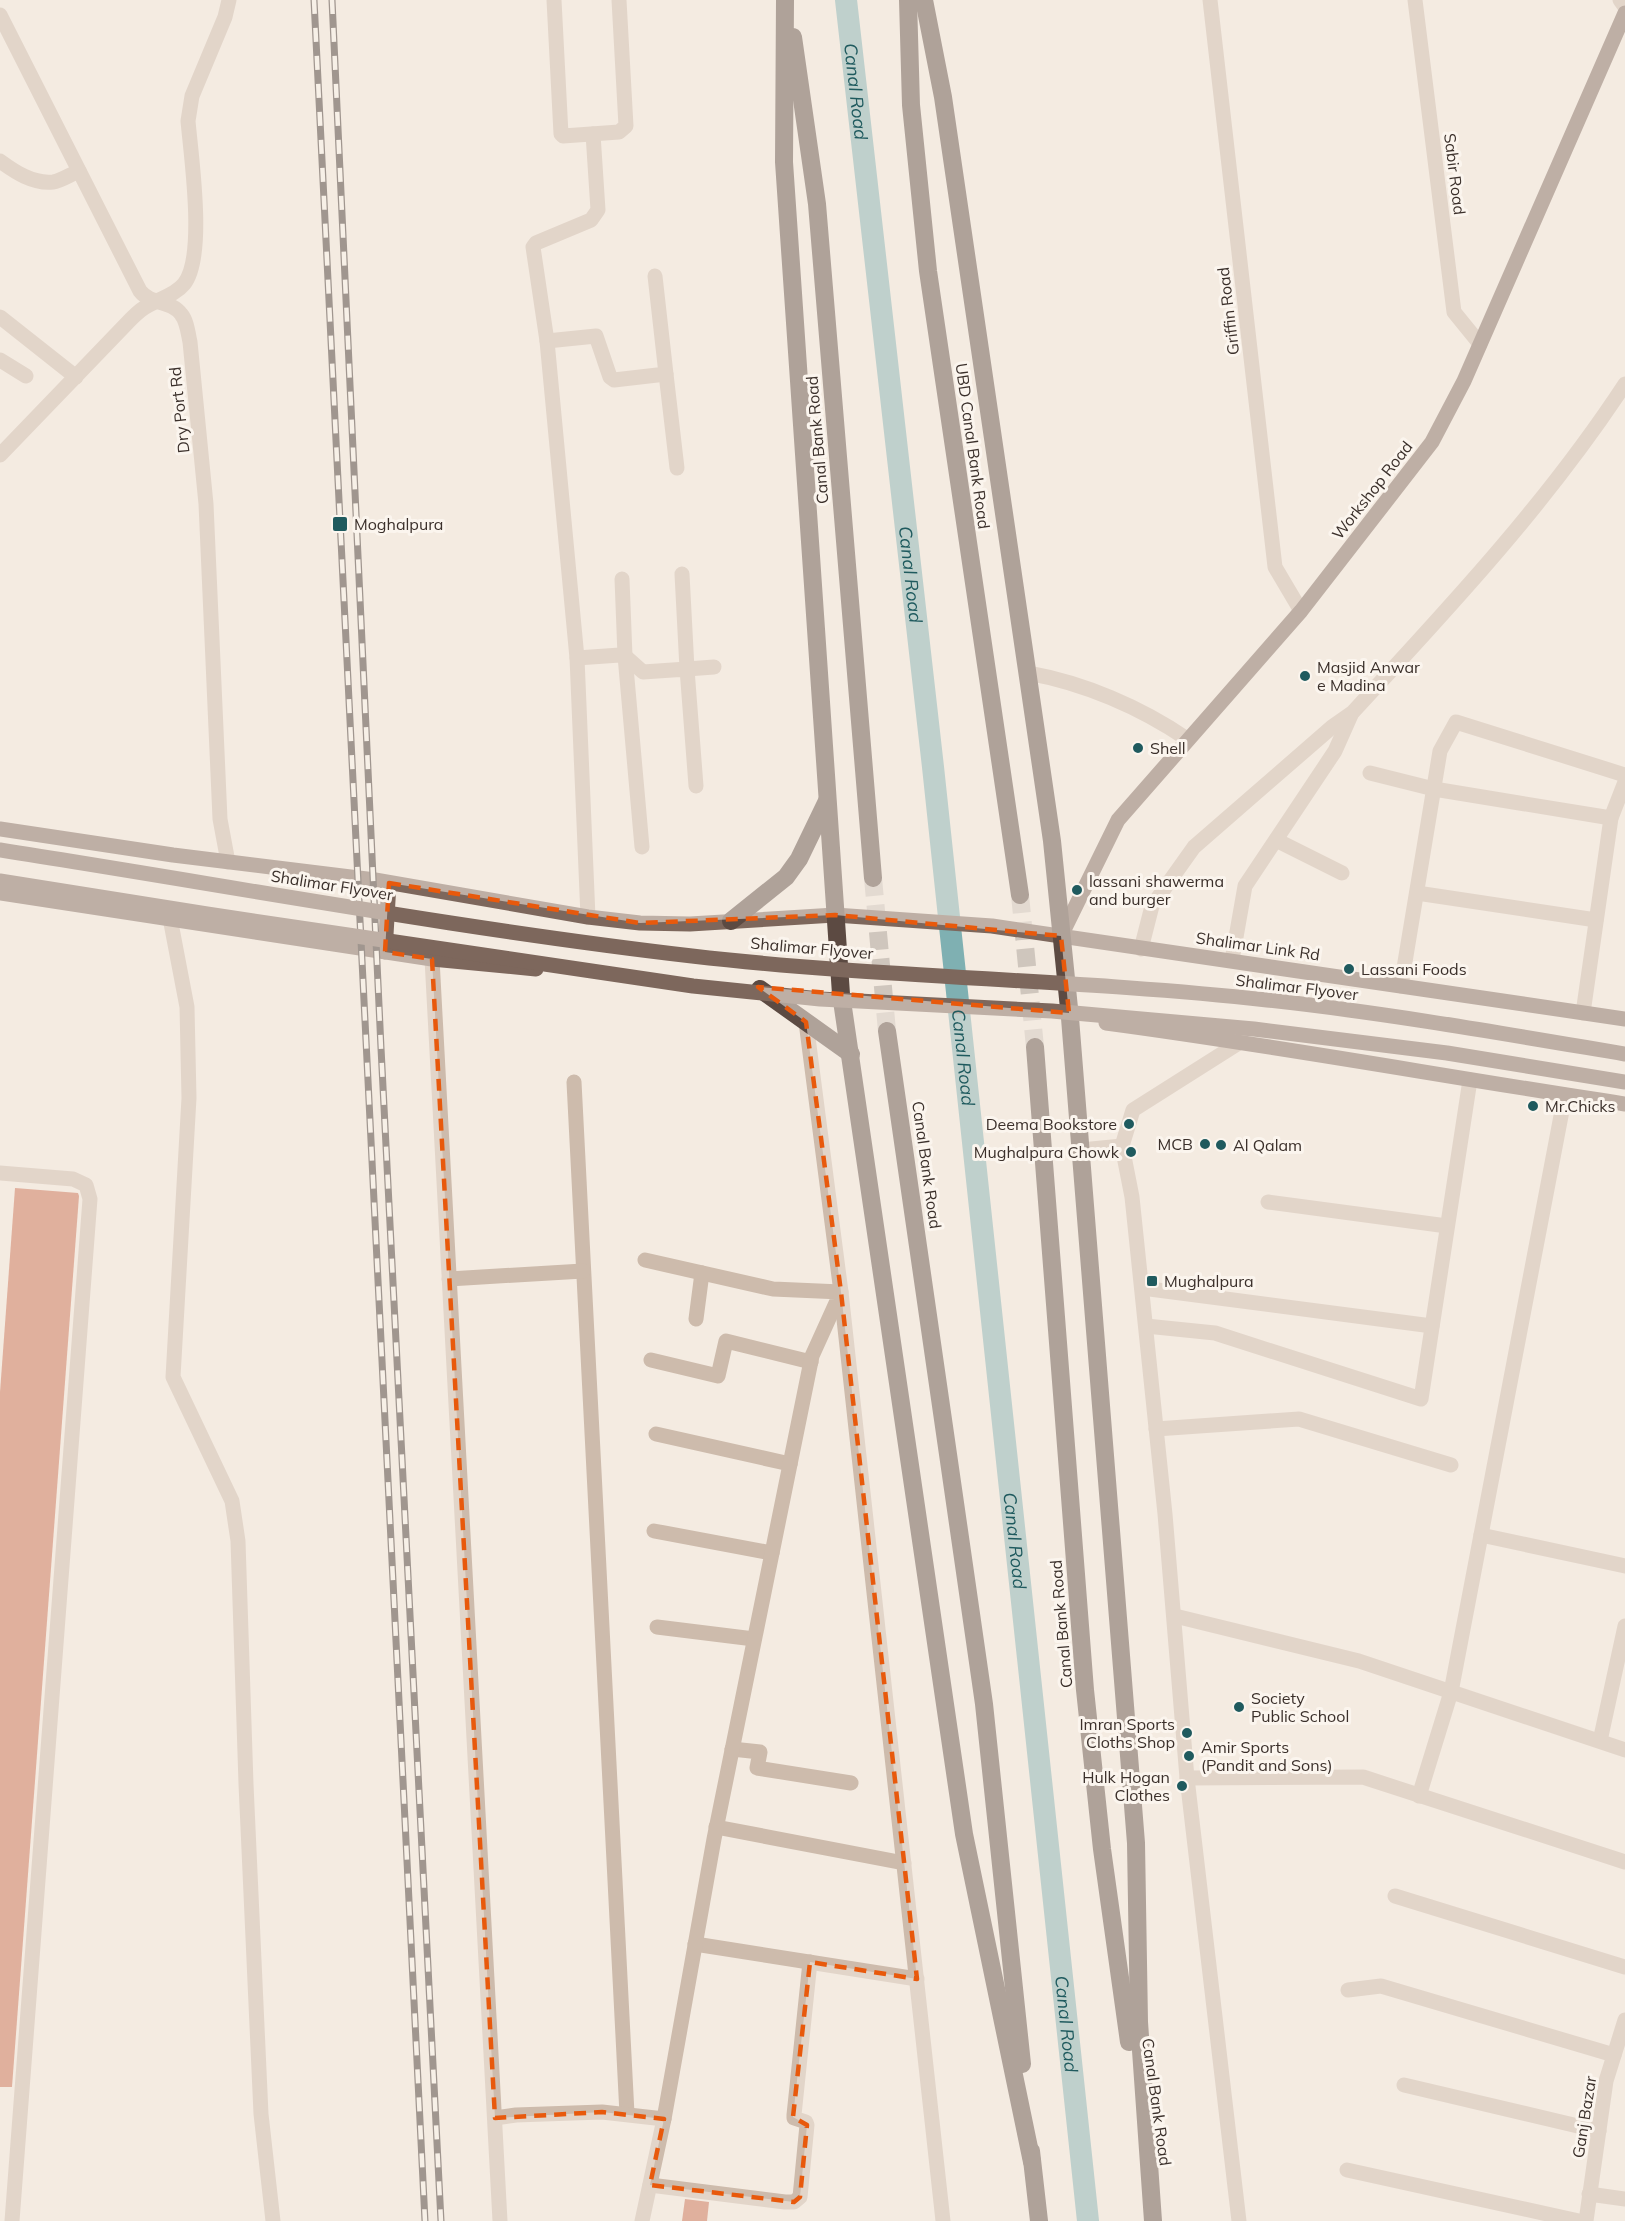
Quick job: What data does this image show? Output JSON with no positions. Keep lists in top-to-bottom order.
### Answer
{
  "streets": {
    "highway": ["Canal Bank Road", "UBD Canal Bank Road"],
    "main road": ["Workshop Road", "Shalimar Flyover", "Shalimar Link Rd"],
    "street": [
      "Sabir Road",
      "Griffin Road",
      "Dry Port Rd",
      "Ganj Bazar"
    ]
  },
  "crossings": [
    ["Sabir Road", "Workshop Road"],
    ["Griffin Road", "Workshop Road"],
    ["Dry Port Rd", "Shalimar Link Rd"],
    ["Workshop Road", "Shalimar Link Rd"]
  ],
  "water": ["Canal Road"],
  "places": {
    "transit": ["Moghalpura", "Mughalpura"],
    "other": [
      "Masjid Anwar e Madina",
      "Shell",
      "lassani shawerma and burger",
      "Lassani Foods",
      "Mr.Chicks",
      "Deema Bookstore",
      "MCB",
      "Al Qalam",
      "Mughalpura Chowk",
      "Society Public School",
      "Imran Sports Cloths Shop",
      "Amir Sports (Pandit and Sons)",
      "Hulk Hogan Clothes"
    ]
  }
}
